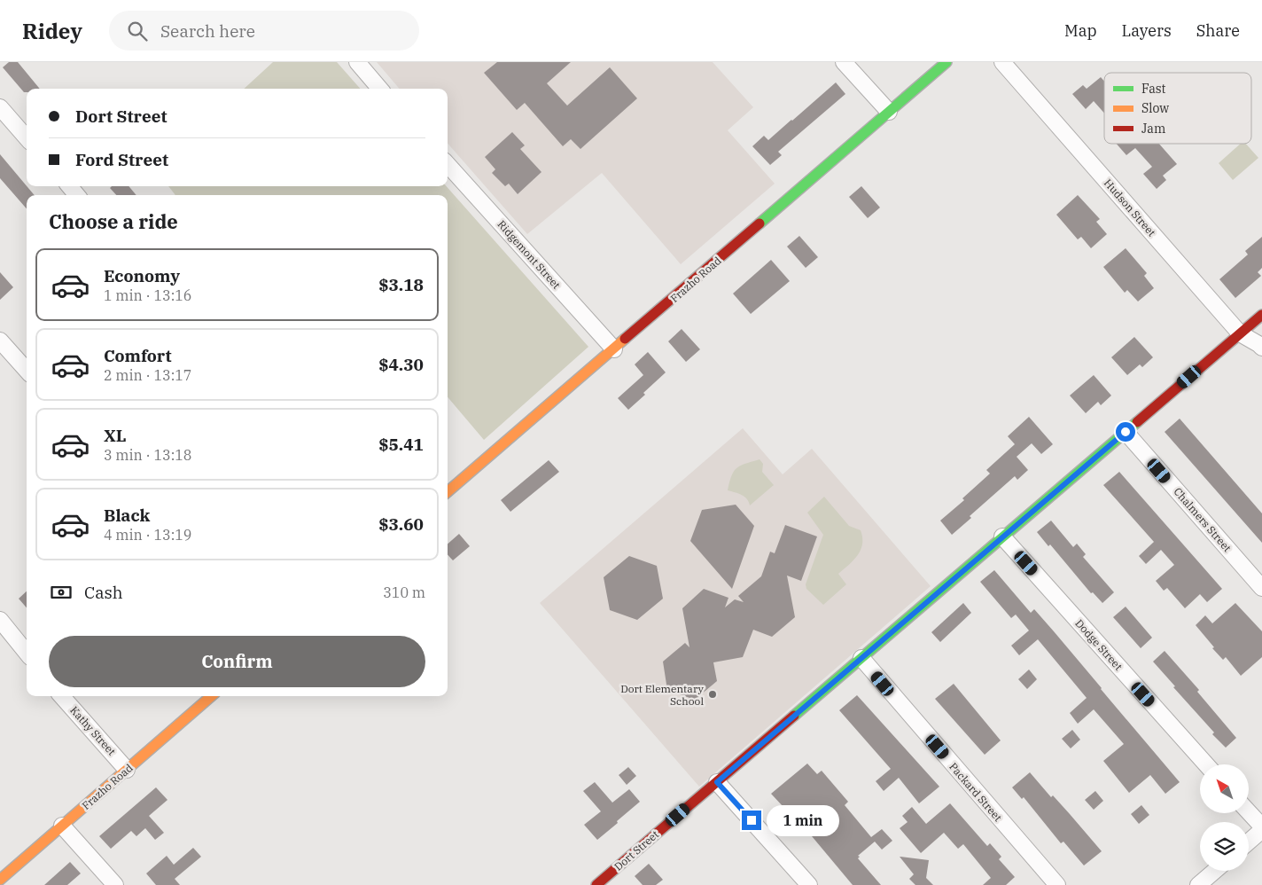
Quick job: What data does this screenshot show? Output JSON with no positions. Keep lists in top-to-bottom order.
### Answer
{
  "streets": {
    "street": [
      "Hudson Street",
      "Ridgemont Street",
      "Frazho Road",
      "Chalmers Street",
      "Dodge Street",
      "Kathy Street",
      "Packard Street",
      "Dort Street"
    ]
  },
  "crossings": [
    ["Hudson Street", "Dort Street"],
    ["Ridgemont Street", "Frazho Road"],
    ["Frazho Road", "Kathy Street"],
    ["Chalmers Street", "Dort Street"],
    ["Dodge Street", "Dort Street"],
    ["Packard Street", "Dort Street"]
  ],
  "places": ["Dort Elementary School"],
  "legend": ["Fast", "Slow", "Jam"],
  "north": "top left",
  "page": {
    "header": "Ridey",
    "search": "Search here",
    "nav": ["Map", "Layers", "Share"],
    "banner": ["Dort Street", "Ford Street"],
    "heading": "Choose a ride",
    "list": [
      {
        "name": "Economy",
        "note": "1 min · 13:16",
        "value": "$3.18"
      },
      {
        "name": "Comfort",
        "note": "2 min · 13:17",
        "value": "$4.30"
      },
      {
        "name": "XL",
        "note": "3 min · 13:18",
        "value": "$5.41"
      },
      {
        "name": "Black",
        "note": "4 min · 13:19",
        "value": "$3.60"
      }
    ],
    "pay": ["Cash", "310 m"],
    "buttons": "Confirm",
    "bubble": "1 min"
  }
}
